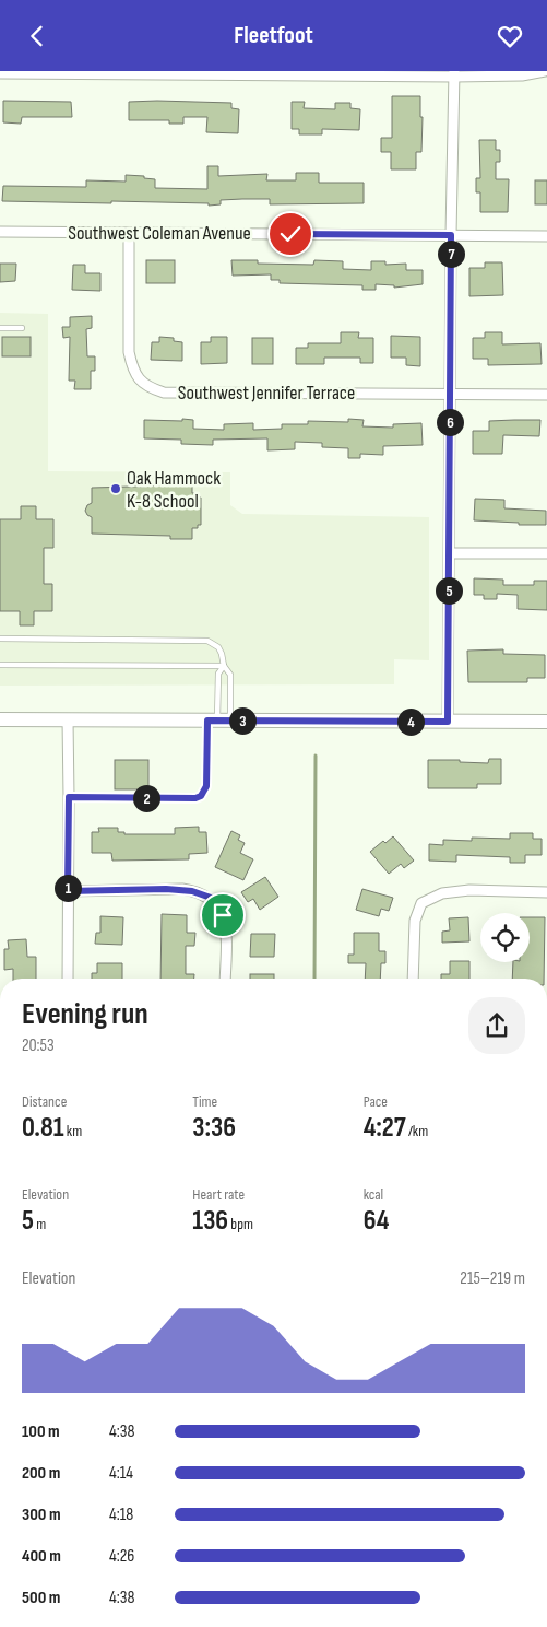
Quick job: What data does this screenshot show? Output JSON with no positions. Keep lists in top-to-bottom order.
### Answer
{
  "streets": {
    "street": ["Southwest Coleman Avenue", "Southwest Jennifer Terrace"]
  },
  "crossings": [
    ["Southwest Coleman Avenue", "Southwest Jennifer Terrace"]
  ],
  "places": ["Oak Hammock K-8 School"],
  "page": {
    "header": "Fleetfoot",
    "pins": [
      "7",
      "6",
      "5",
      "3",
      "4",
      "2",
      "1"
    ],
    "heading": ["Evening run", "20:53"],
    "stats": [
      ["Distance", "0.81 km"],
      ["Time", "3:36"],
      ["Pace", "4:27 /km"],
      ["Elevation", "5 m"],
      ["Heart rate", "136 bpm"],
      ["kcal", "64"]
    ],
    "chart": ["Elevation", "215–219 m"],
    "list": [
      {
        "name": "100 m",
        "note": "4:38"
      },
      {
        "name": "200 m",
        "note": "4:14"
      },
      {
        "name": "300 m",
        "note": "4:18"
      },
      {
        "name": "400 m",
        "note": "4:26"
      },
      {
        "name": "500 m",
        "note": "4:38"
      }
    ]
  }
}
